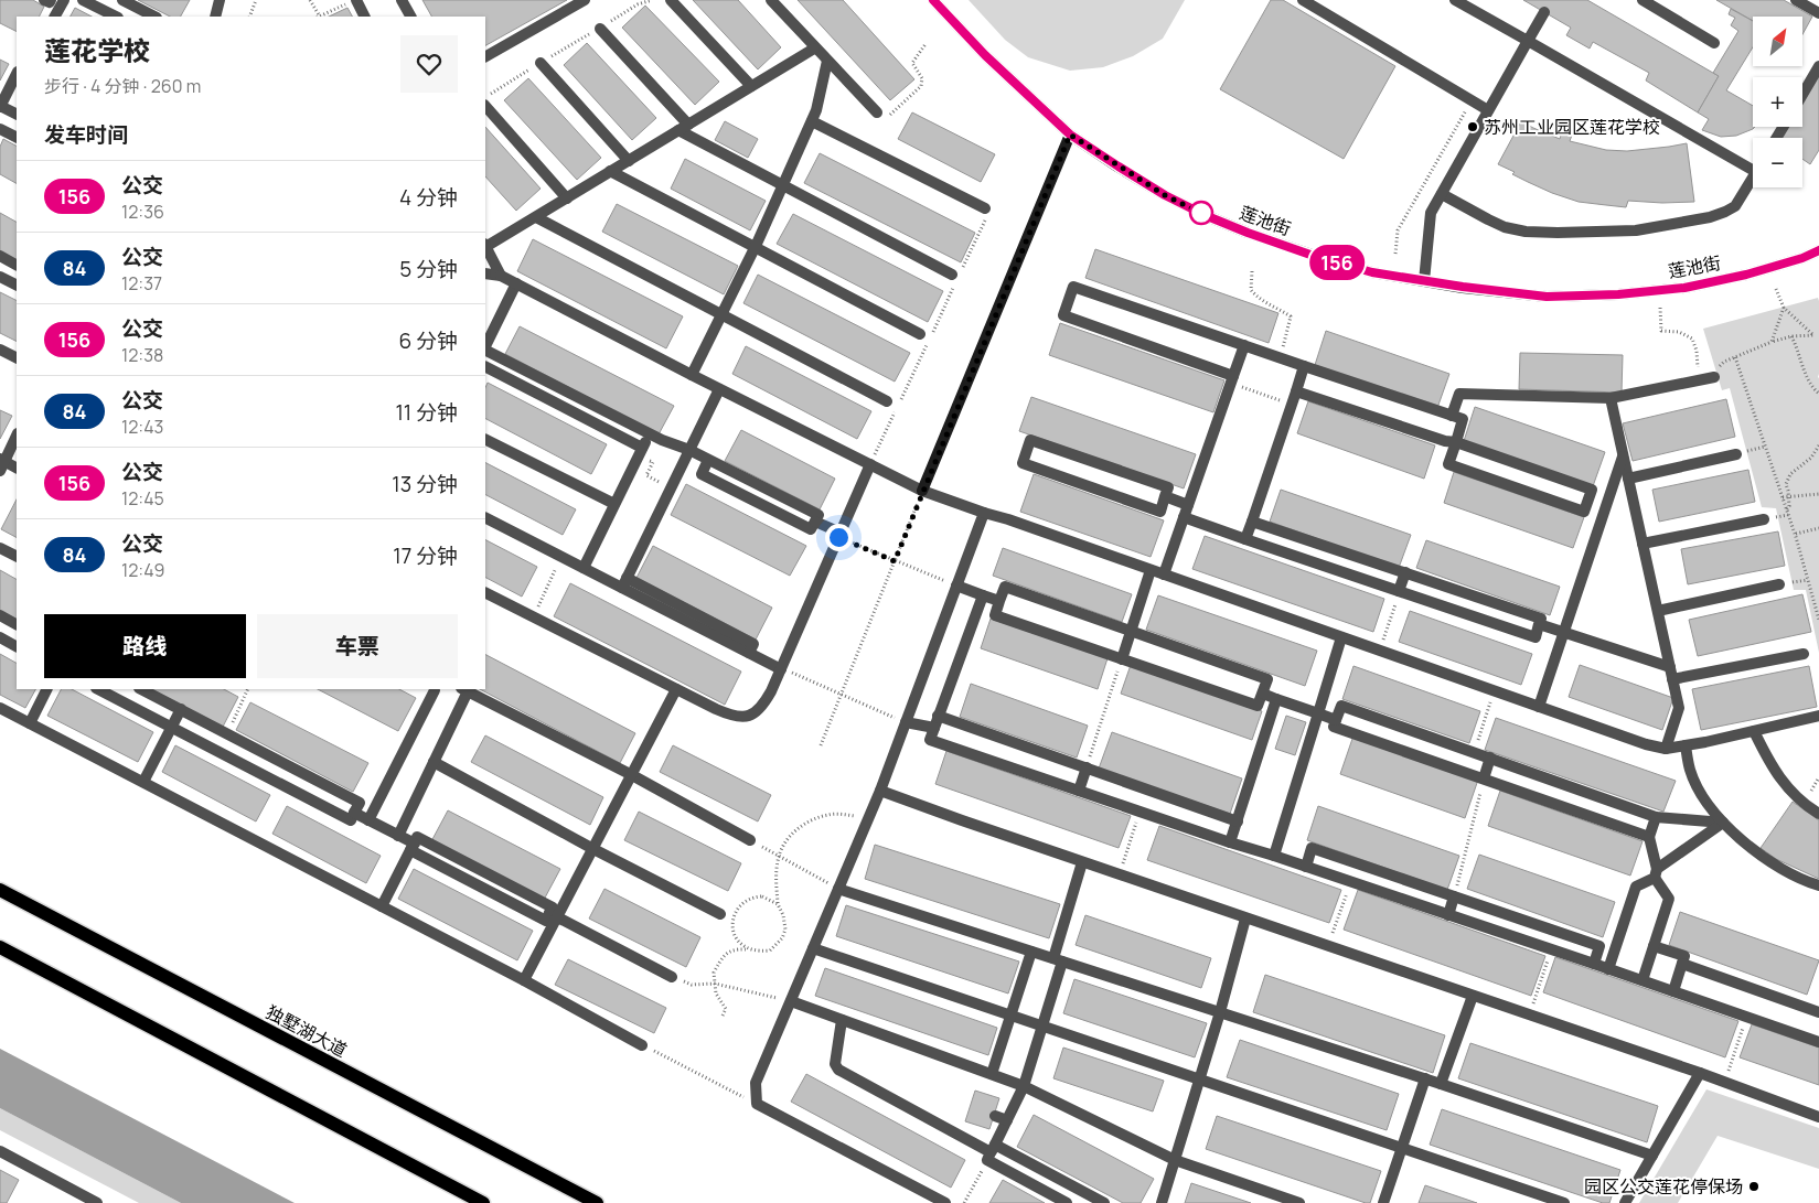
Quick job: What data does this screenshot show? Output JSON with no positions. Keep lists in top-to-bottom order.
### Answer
{
  "streets": {
    "main road": ["莲池街", "独墅湖大道"]
  },
  "places": ["苏州工业园区莲花学校", "园区公交莲花停保场"],
  "lines": ["bus line 156"],
  "north": "top right",
  "page": {
    "on_map": "156",
    "map_buttons": ["+", "−"],
    "heading": [
      ["莲花学校", "步行 · 4 分钟 · 260 m"],
      "发车时间"
    ],
    "list": [
      {
        "mark": "156",
        "name": "公交",
        "note": "12:36",
        "value": "4 分钟"
      },
      {
        "mark": "84",
        "name": "公交",
        "note": "12:37",
        "value": "5 分钟"
      },
      {
        "mark": "156",
        "name": "公交",
        "note": "12:38",
        "value": "6 分钟"
      },
      {
        "mark": "84",
        "name": "公交",
        "note": "12:43",
        "value": "11 分钟"
      },
      {
        "mark": "156",
        "name": "公交",
        "note": "12:45",
        "value": "13 分钟"
      },
      {
        "mark": "84",
        "name": "公交",
        "note": "12:49",
        "value": "17 分钟"
      }
    ],
    "buttons": ["路线", "车票"]
  }
}
